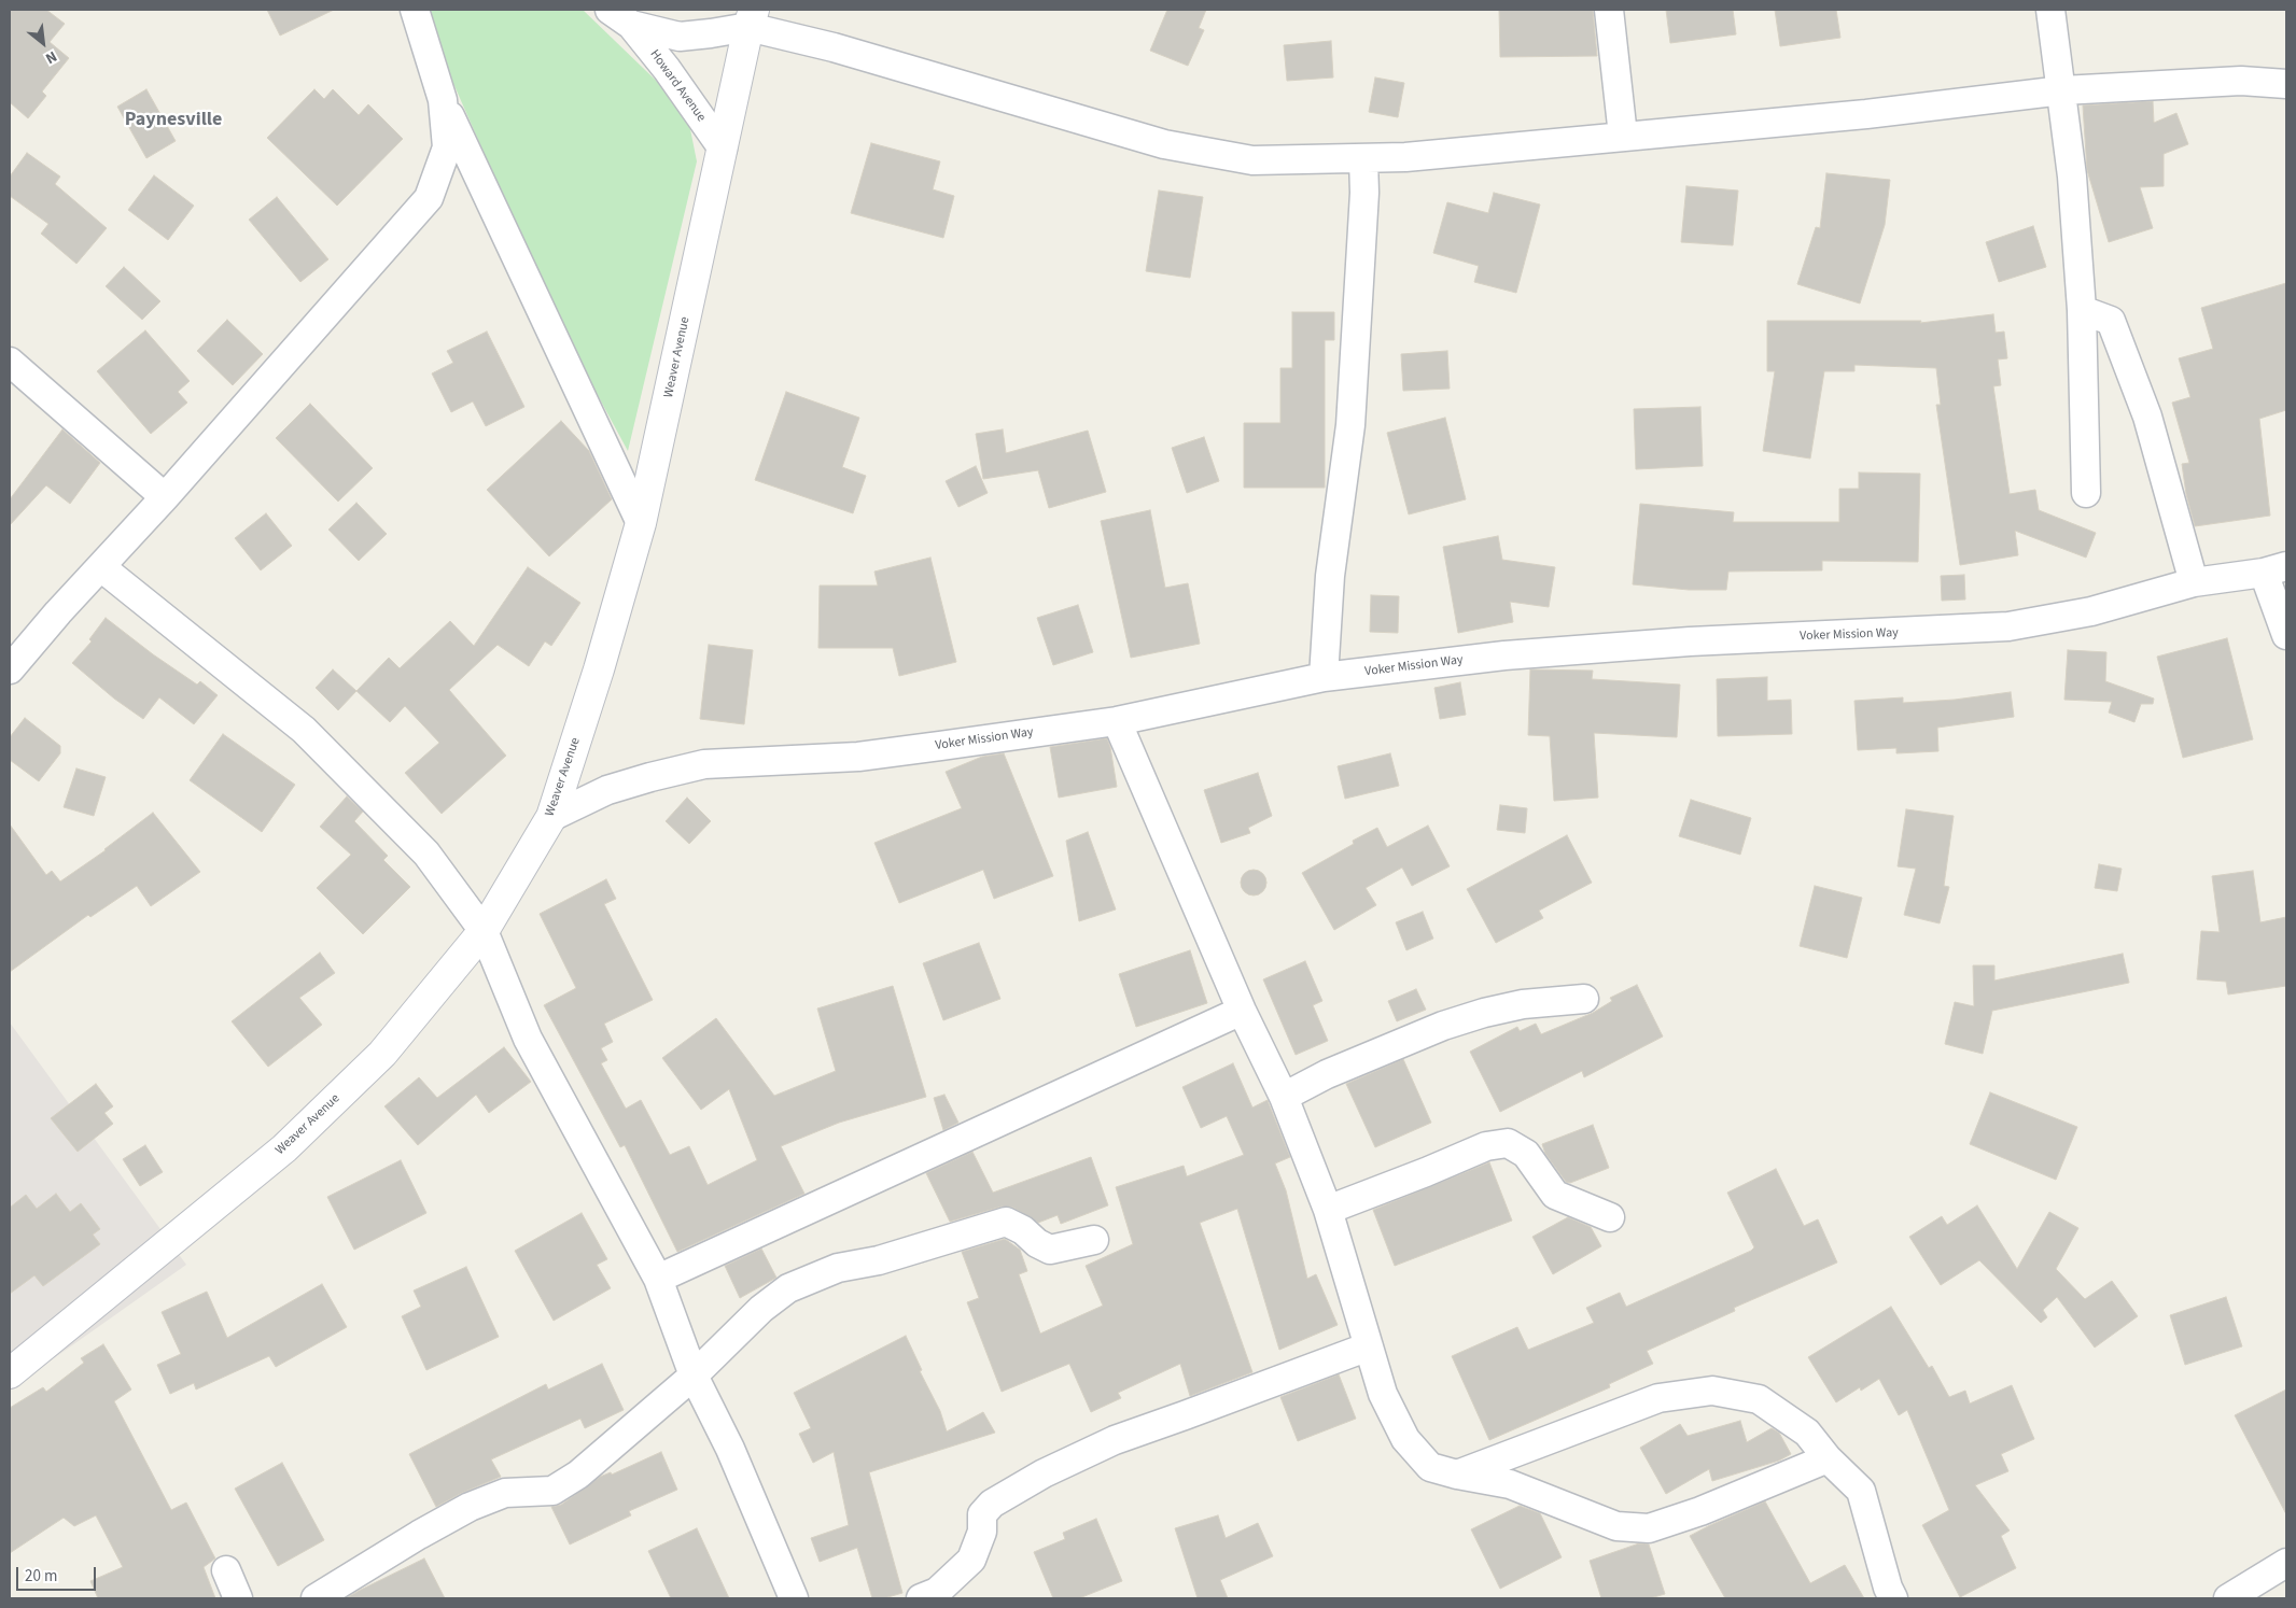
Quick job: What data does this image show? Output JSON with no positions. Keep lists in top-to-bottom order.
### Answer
{
  "streets": {
    "street": ["Howard Avenue", "Weaver Avenue", "Voker Mission Way"]
  },
  "crossings": [
    ["Howard Avenue", "Weaver Avenue"],
    ["Weaver Avenue", "Voker Mission Way"]
  ],
  "districts": ["Paynesville"],
  "scale_bar": "20 m",
  "north": "bottom right"
}
